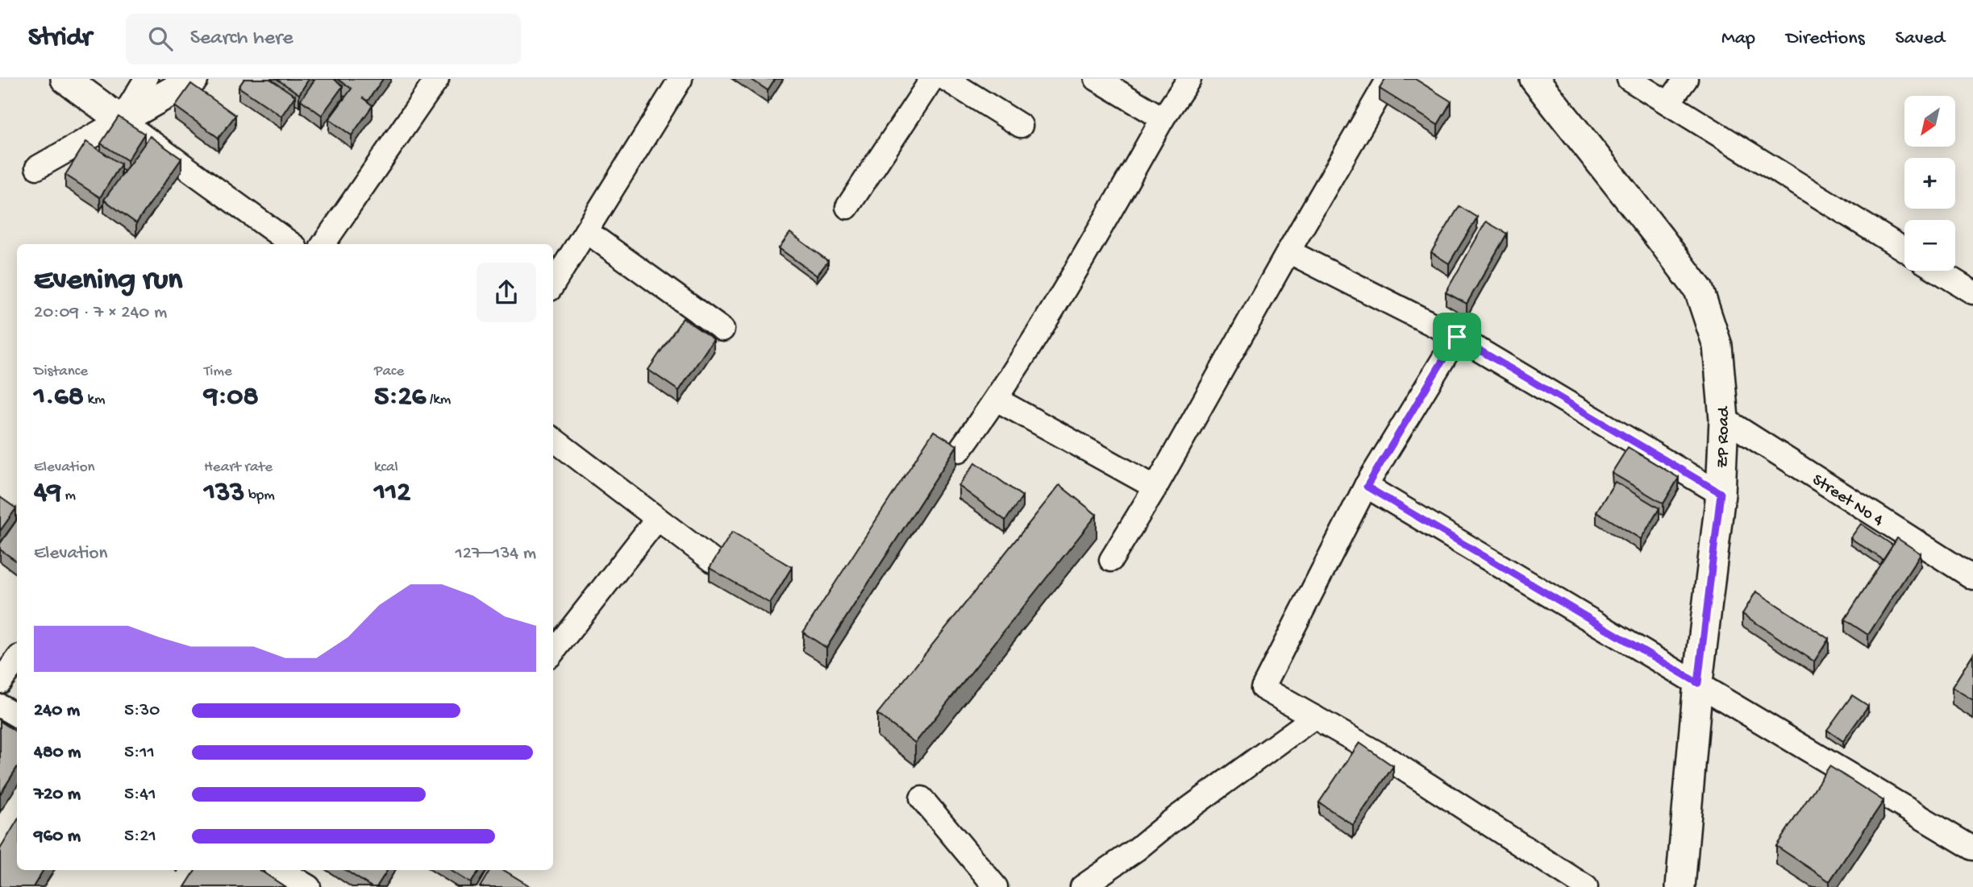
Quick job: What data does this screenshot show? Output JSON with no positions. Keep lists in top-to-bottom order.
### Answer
{
  "streets": {
    "street": ["ZP Road", "Street No 4"]
  },
  "crossings": [
    ["ZP Road", "Street No 4"]
  ],
  "north": "bottom left",
  "page": {
    "header": "Stridr",
    "search": "Search here",
    "nav": ["Map", "Directions", "Saved"],
    "map_buttons": ["+", "−"],
    "heading": ["Evening run", "20:09 · 7 × 240 m"],
    "stats": [
      ["Distance", "1.68 km"],
      ["Time", "9:08"],
      ["Pace", "5:26 /km"],
      ["Elevation", "49 m"],
      ["Heart rate", "133 bpm"],
      ["kcal", "112"]
    ],
    "chart": ["Elevation", "127–134 m"],
    "list": [
      {
        "name": "240 m",
        "note": "5:30"
      },
      {
        "name": "480 m",
        "note": "5:11"
      },
      {
        "name": "720 m",
        "note": "5:41"
      },
      {
        "name": "960 m",
        "note": "5:21"
      }
    ]
  }
}
